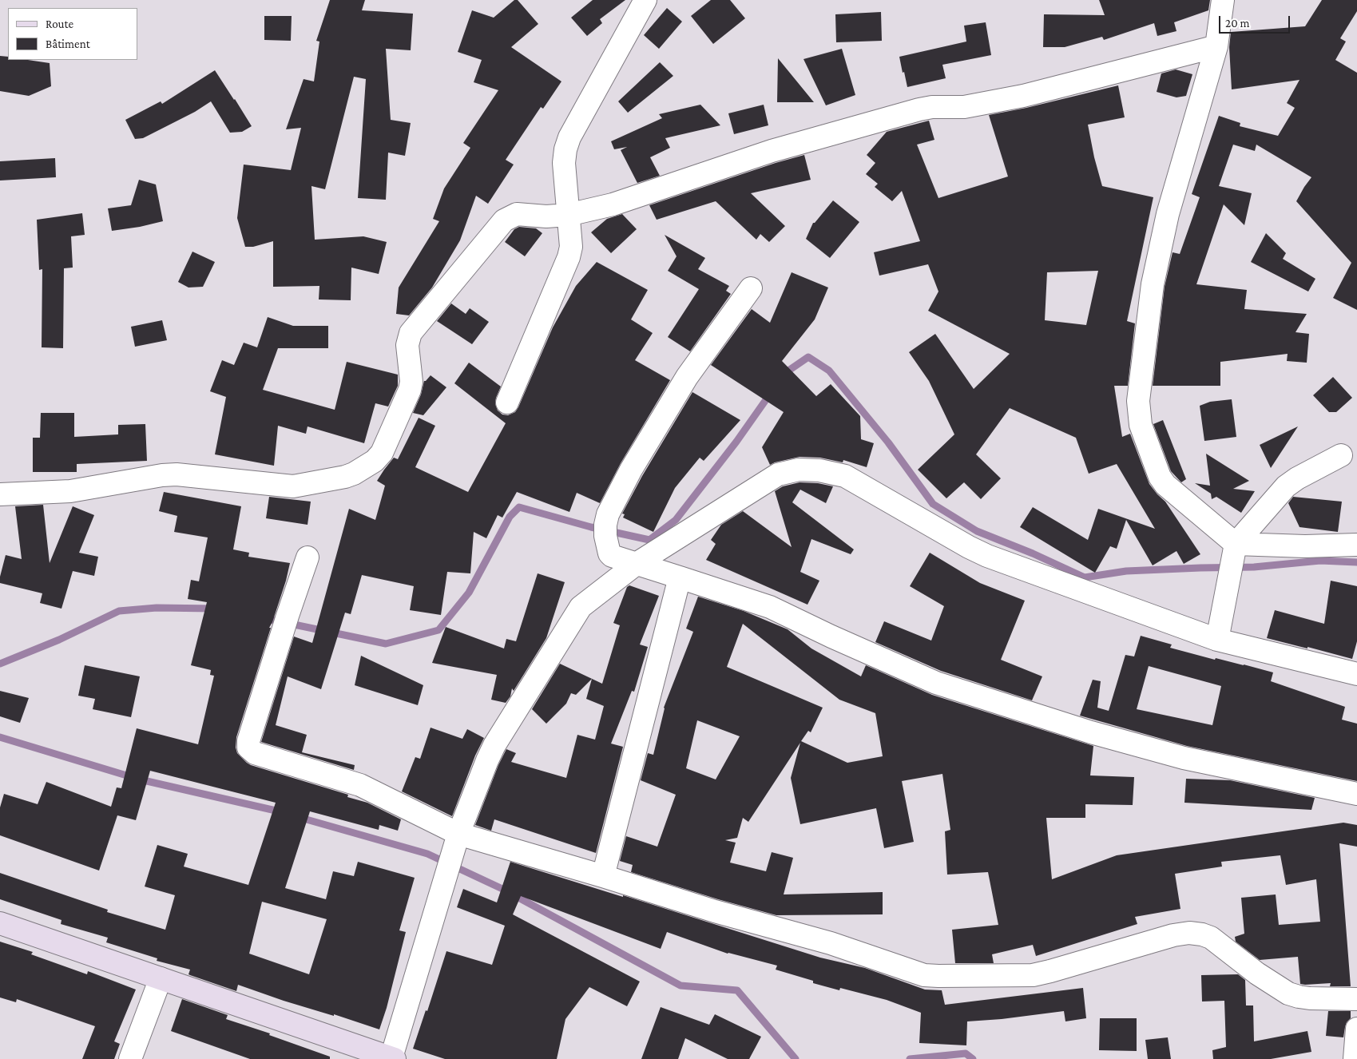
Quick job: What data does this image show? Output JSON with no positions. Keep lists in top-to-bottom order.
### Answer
{
  "legend": ["Route", "Bâtiment"],
  "scale_bar": "20 m"
}
